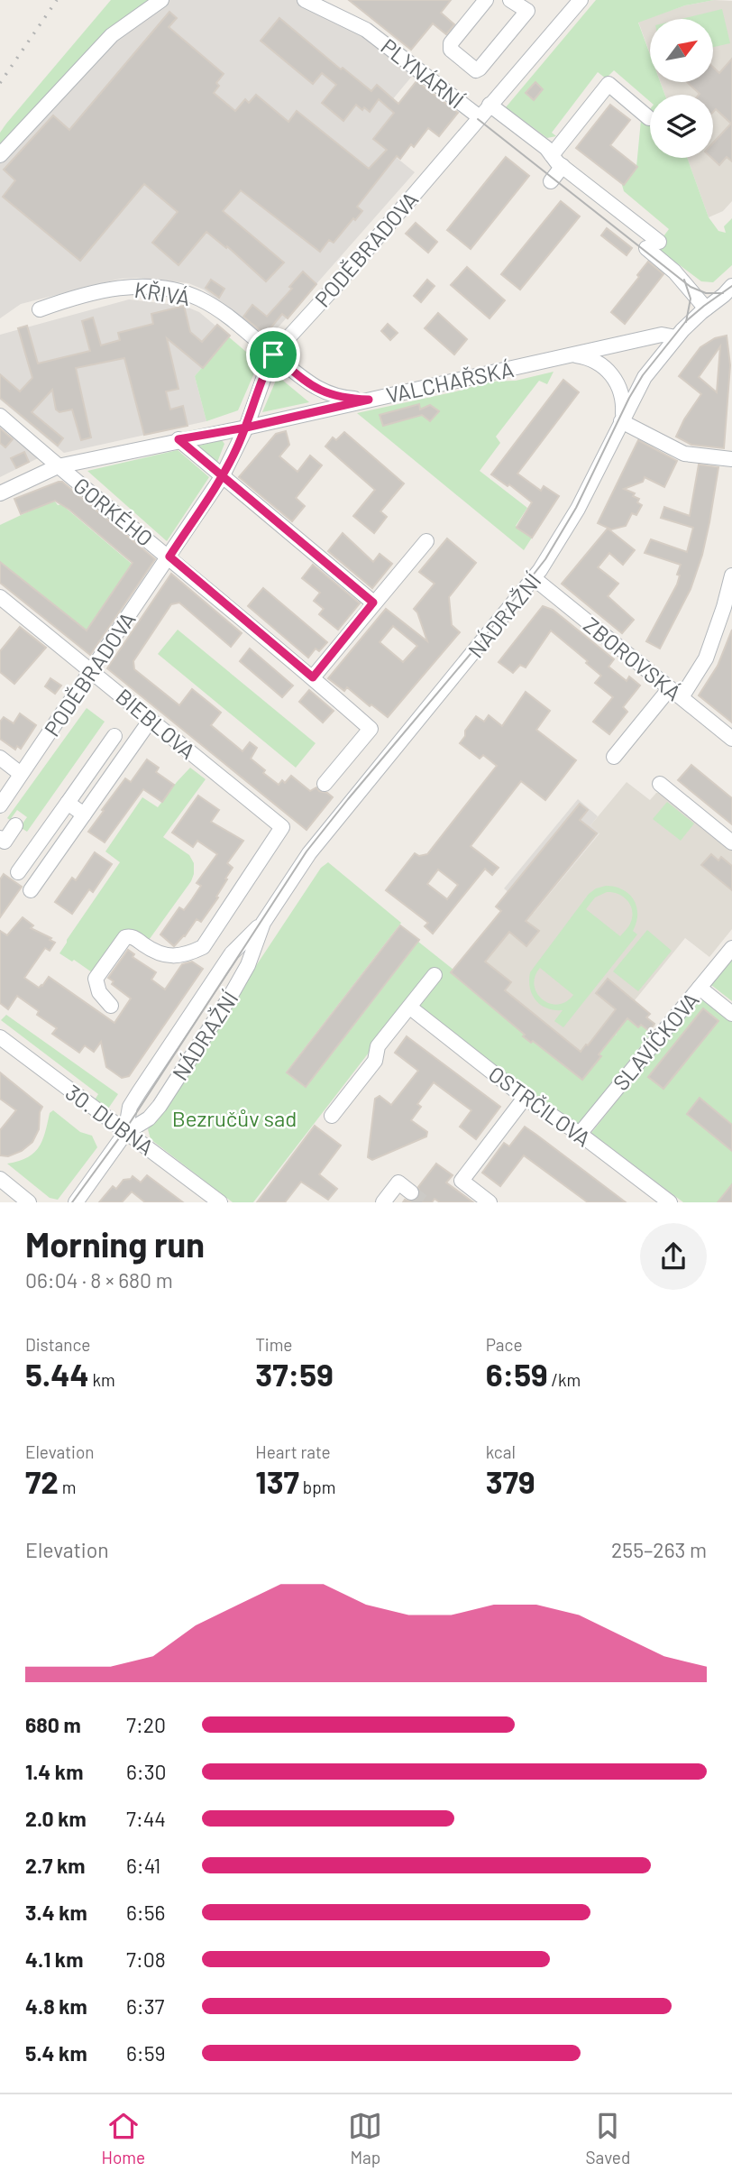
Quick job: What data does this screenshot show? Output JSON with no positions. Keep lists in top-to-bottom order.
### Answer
{
  "streets": {
    "street": [
      "PLYNÁRNÍ",
      "PODĚBRADOVA",
      "KŘIVÁ",
      "VALCHAŘSKÁ",
      "GORKÉHO",
      "NÁDRAŽNÍ",
      "ZBOROVSKÁ",
      "BIEBLOVA",
      "SLAVÍČKOVA",
      "OSTRČILOVA",
      "30. DUBNA"
    ]
  },
  "crossings": [
    ["PLYNÁRNÍ", "PODĚBRADOVA"],
    ["PODĚBRADOVA", "KŘIVÁ"],
    ["PODĚBRADOVA", "VALCHAŘSKÁ"],
    ["PODĚBRADOVA", "GORKÉHO"],
    ["PODĚBRADOVA", "BIEBLOVA"],
    ["KŘIVÁ", "VALCHAŘSKÁ"],
    ["VALCHAŘSKÁ", "GORKÉHO"],
    ["VALCHAŘSKÁ", "NÁDRAŽNÍ"],
    ["NÁDRAŽNÍ", "ZBOROVSKÁ"],
    ["NÁDRAŽNÍ", "30. DUBNA"],
    ["SLAVÍČKOVA", "OSTRČILOVA"]
  ],
  "parks": ["Bezručův sad"],
  "north": "top right",
  "page": {
    "heading": ["Morning run", "06:04 · 8 × 680 m"],
    "stats": [
      ["Distance", "5.44 km"],
      ["Time", "37:59"],
      ["Pace", "6:59 /km"],
      ["Elevation", "72 m"],
      ["Heart rate", "137 bpm"],
      ["kcal", "379"]
    ],
    "chart": ["Elevation", "255–263 m"],
    "list": [
      {
        "name": "680 m",
        "note": "7:20"
      },
      {
        "name": "1.4 km",
        "note": "6:30"
      },
      {
        "name": "2.0 km",
        "note": "7:44"
      },
      {
        "name": "2.7 km",
        "note": "6:41"
      },
      {
        "name": "3.4 km",
        "note": "6:56"
      },
      {
        "name": "4.1 km",
        "note": "7:08"
      },
      {
        "name": "4.8 km",
        "note": "6:37"
      },
      {
        "name": "5.4 km",
        "note": "6:59"
      }
    ],
    "tabs": ["Home", "Map", "Saved"]
  }
}
